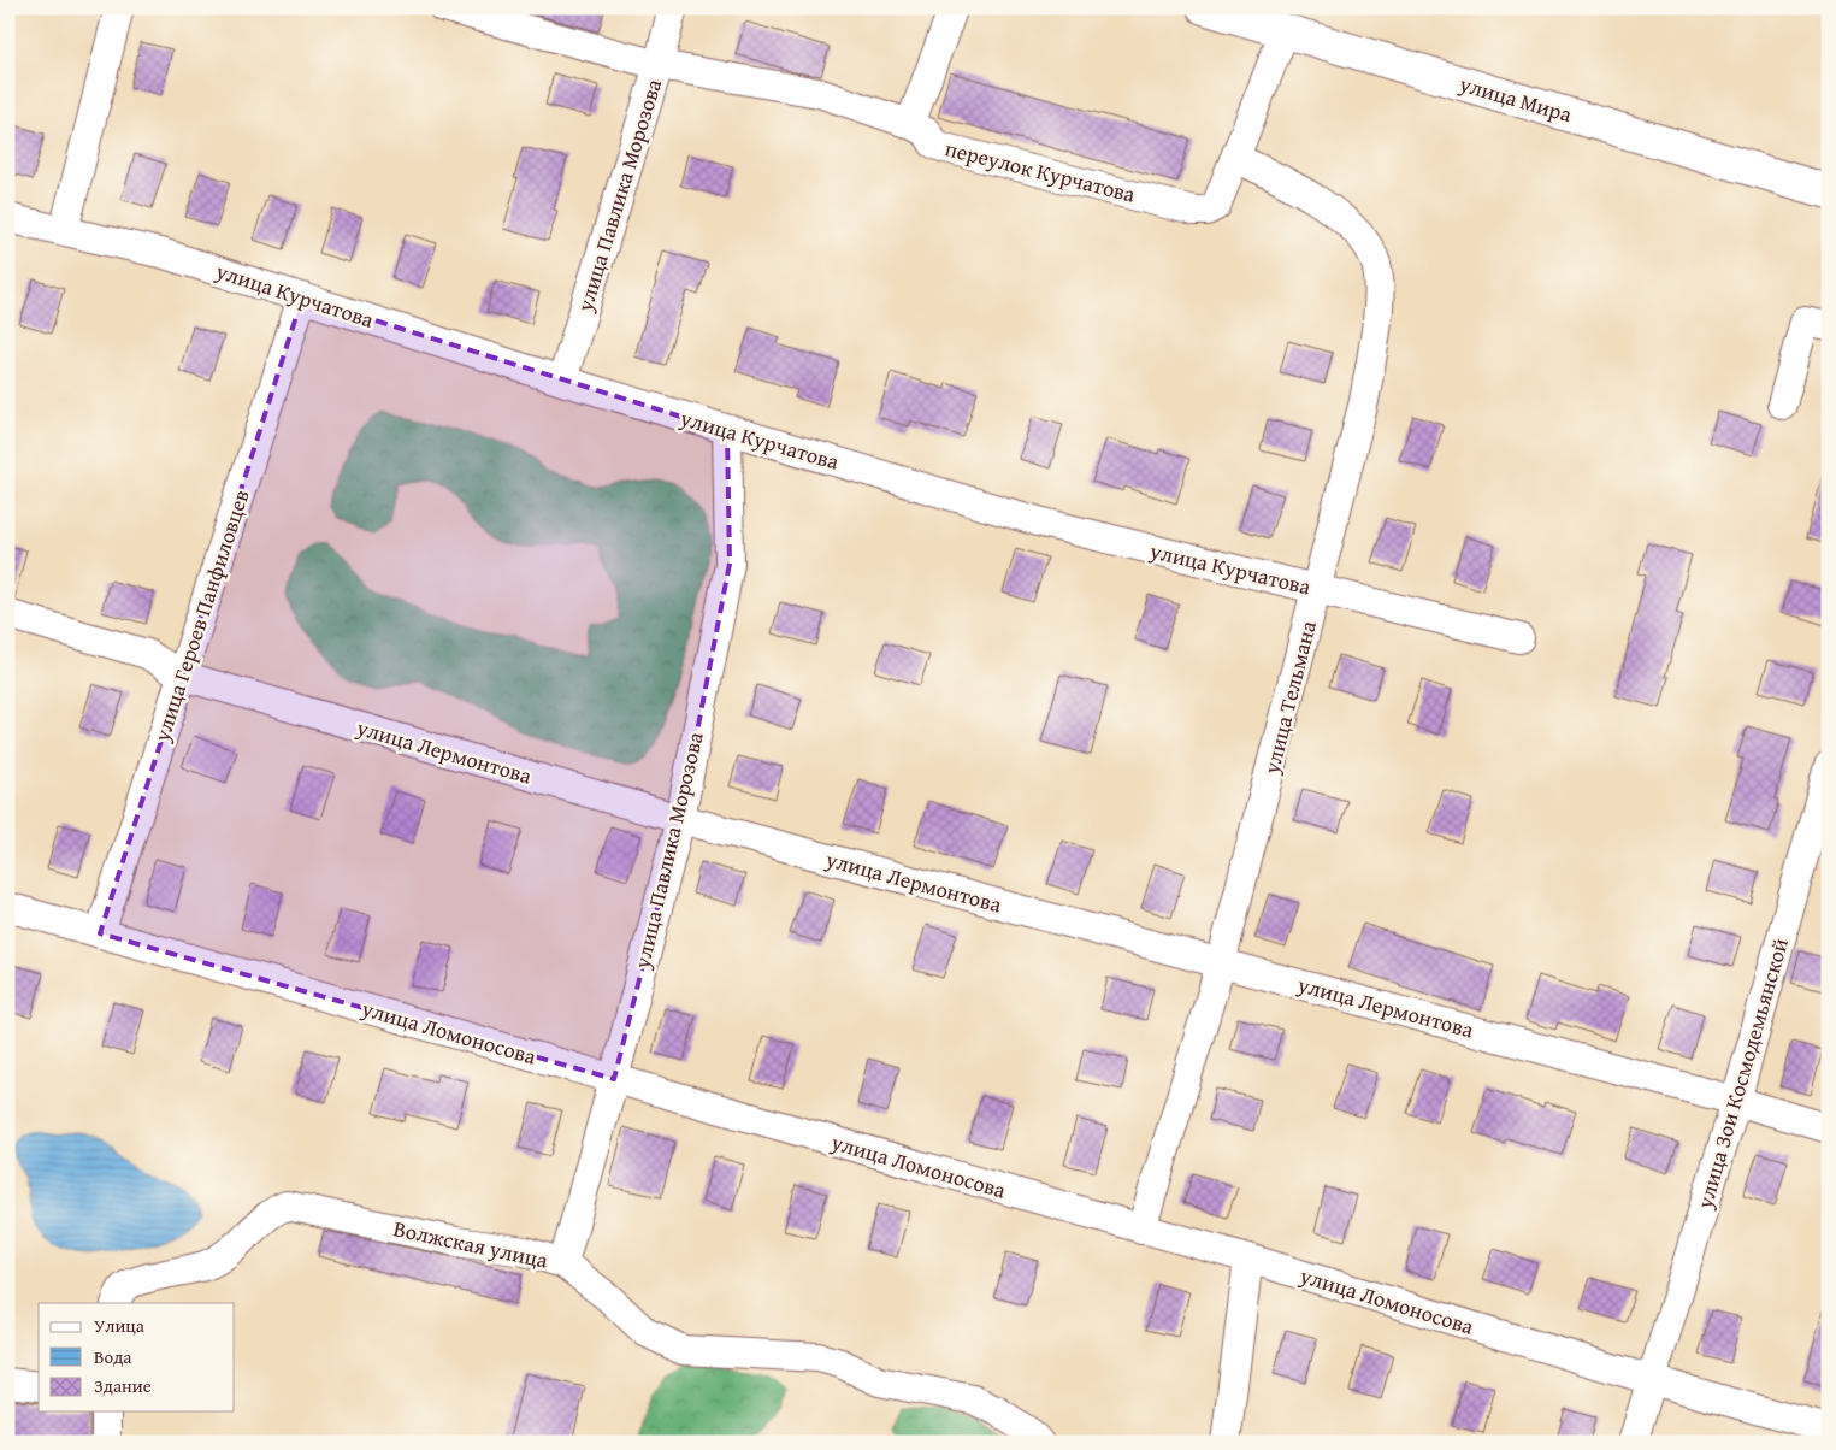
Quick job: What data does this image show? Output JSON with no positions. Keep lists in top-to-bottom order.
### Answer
{
  "streets": {
    "main road": ["улица Мира"],
    "street": [
      "переулок Курчатова",
      "улица Павлика Морозова",
      "улица Курчатова",
      "улица Героев Панфиловцев",
      "улица Тельмана",
      "улица Лермонтова",
      "улица Ломоносова",
      "улица Зои Космодемьянской",
      "Волжская улица"
    ]
  },
  "crossings": [
    ["улица Мира", "переулок Курчатова"],
    ["переулок Курчатова", "улица Павлика Морозова"],
    ["переулок Курчатова", "улица Тельмана"],
    ["улица Павлика Морозова", "улица Курчатова"],
    ["улица Павлика Морозова", "улица Лермонтова"],
    ["улица Павлика Морозова", "улица Ломоносова"],
    ["улица Павлика Морозова", "Волжская улица"],
    ["улица Курчатова", "улица Героев Панфиловцев"],
    ["улица Курчатова", "улица Тельмана"],
    ["улица Героев Панфиловцев", "улица Лермонтова"],
    ["улица Героев Панфиловцев", "улица Ломоносова"],
    ["улица Тельмана", "улица Лермонтова"],
    ["улица Тельмана", "улица Ломоносова"],
    ["улица Лермонтова", "улица Зои Космодемьянской"],
    ["улица Ломоносова", "улица Зои Космодемьянской"]
  ],
  "legend": ["Улица", "Вода", "Здание"]
}
